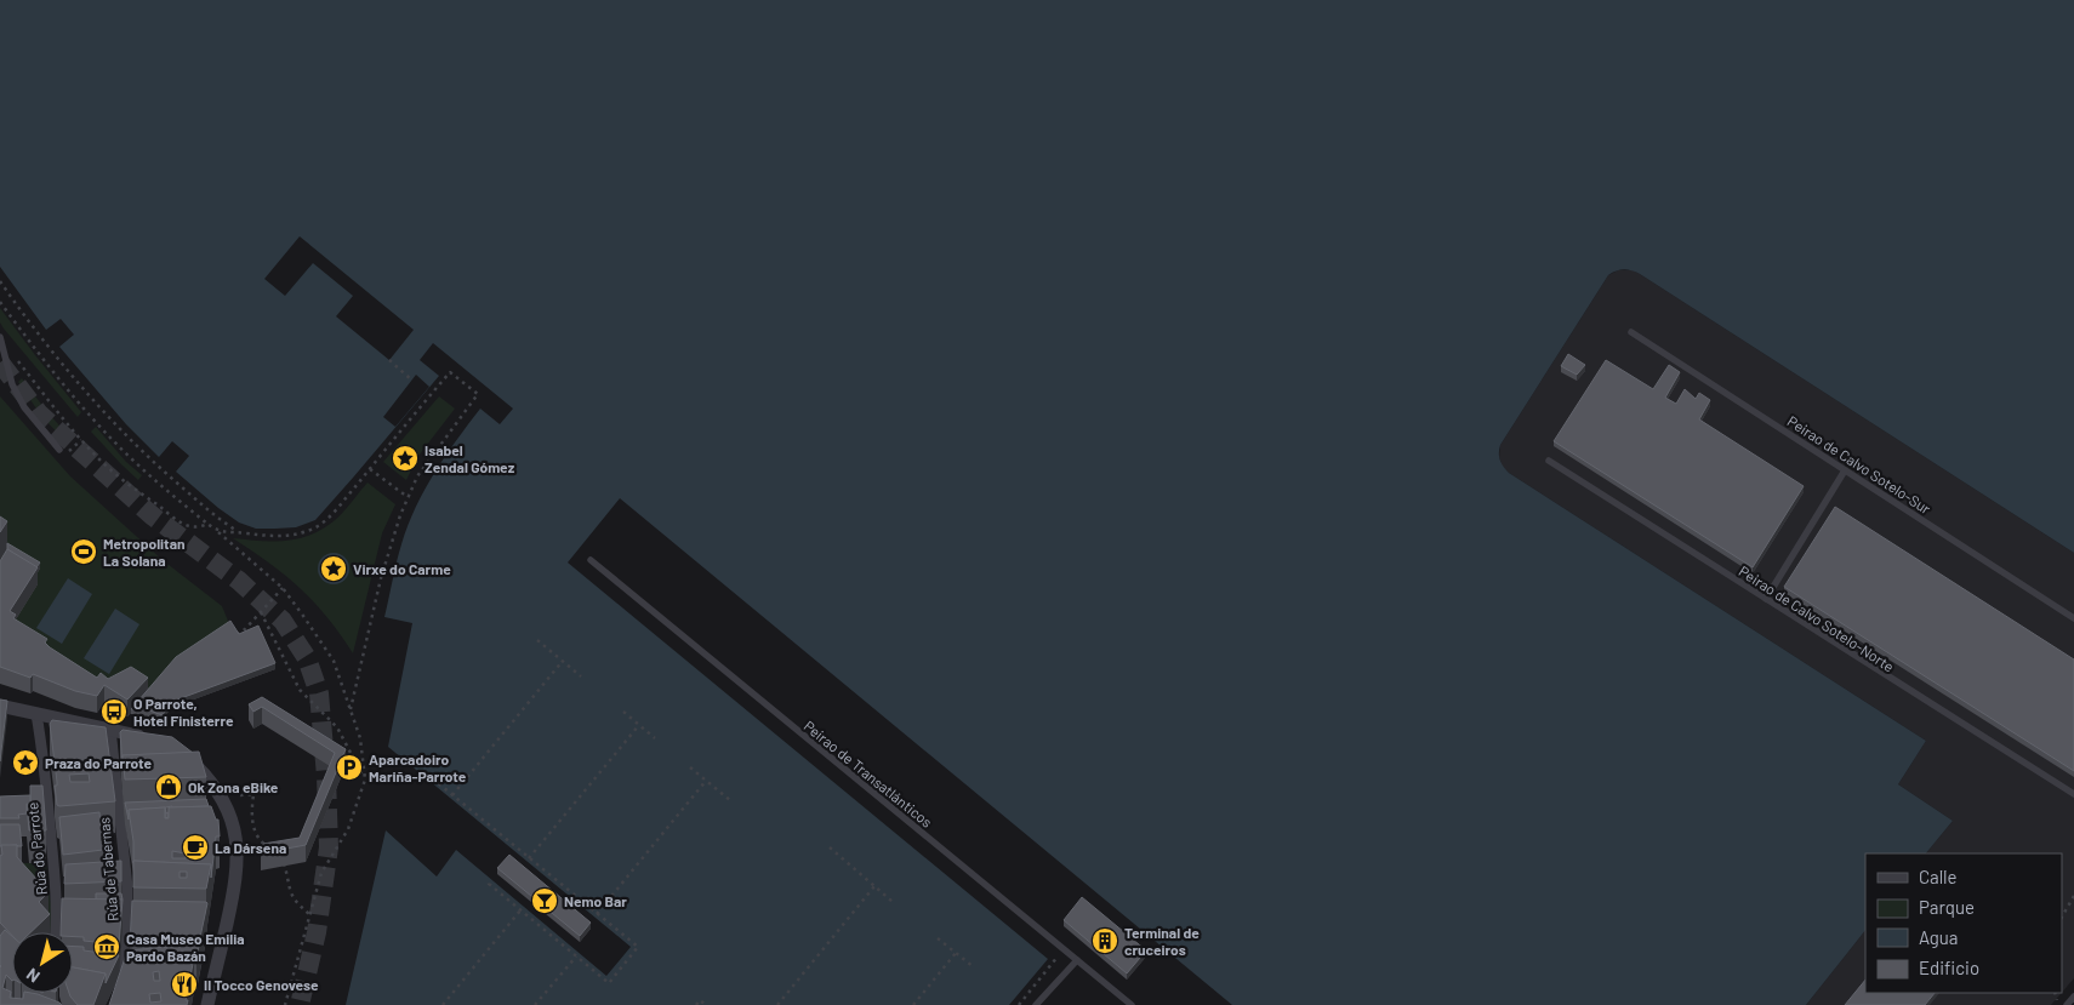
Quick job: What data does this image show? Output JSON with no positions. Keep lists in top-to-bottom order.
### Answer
{
  "streets": {
    "street": ["Rúa do Parrote", "Rúa de Tabernas"],
    "lane": ["Peirao de Calvo Sotelo-Sur", "Peirao de Calvo Sotelo-Norte", "Peirao de Transatlánticos"]
  },
  "places": {
    "place": ["Isabel Zendal Gómez", "Virxe do Carme", "Praza do Parrote"],
    "sports": ["Metropolitan La Solana"],
    "bus stop": ["O Parrote, Hotel Finisterre"],
    "parking": ["Aparcadoiro Mariña-Parrote"],
    "shop": ["Ok Zona eBike"],
    "cafe": ["La Dársena"],
    "bar": ["Nemo Bar"],
    "building": ["Terminal de cruceiros"],
    "museum": ["Casa Museo Emilia Pardo Bazán"],
    "restaurant": ["Il Tocco Genovese"]
  },
  "legend": [
    "Calle",
    "Parque",
    "Agua",
    "Edificio"
  ],
  "north": "bottom left"
}
